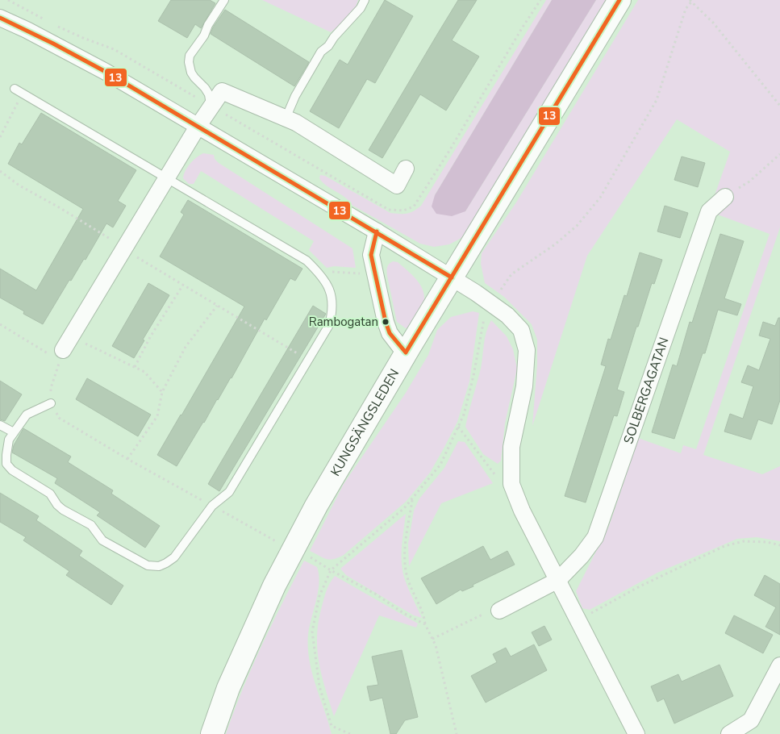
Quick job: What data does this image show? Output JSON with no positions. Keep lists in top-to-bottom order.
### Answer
{
  "streets": {
    "main road": ["KUNGSÄNGSLEDEN"],
    "street": ["SOLBERGAGATAN"]
  },
  "places": ["Rambogatan"],
  "lines": ["transit line 13"]
}
